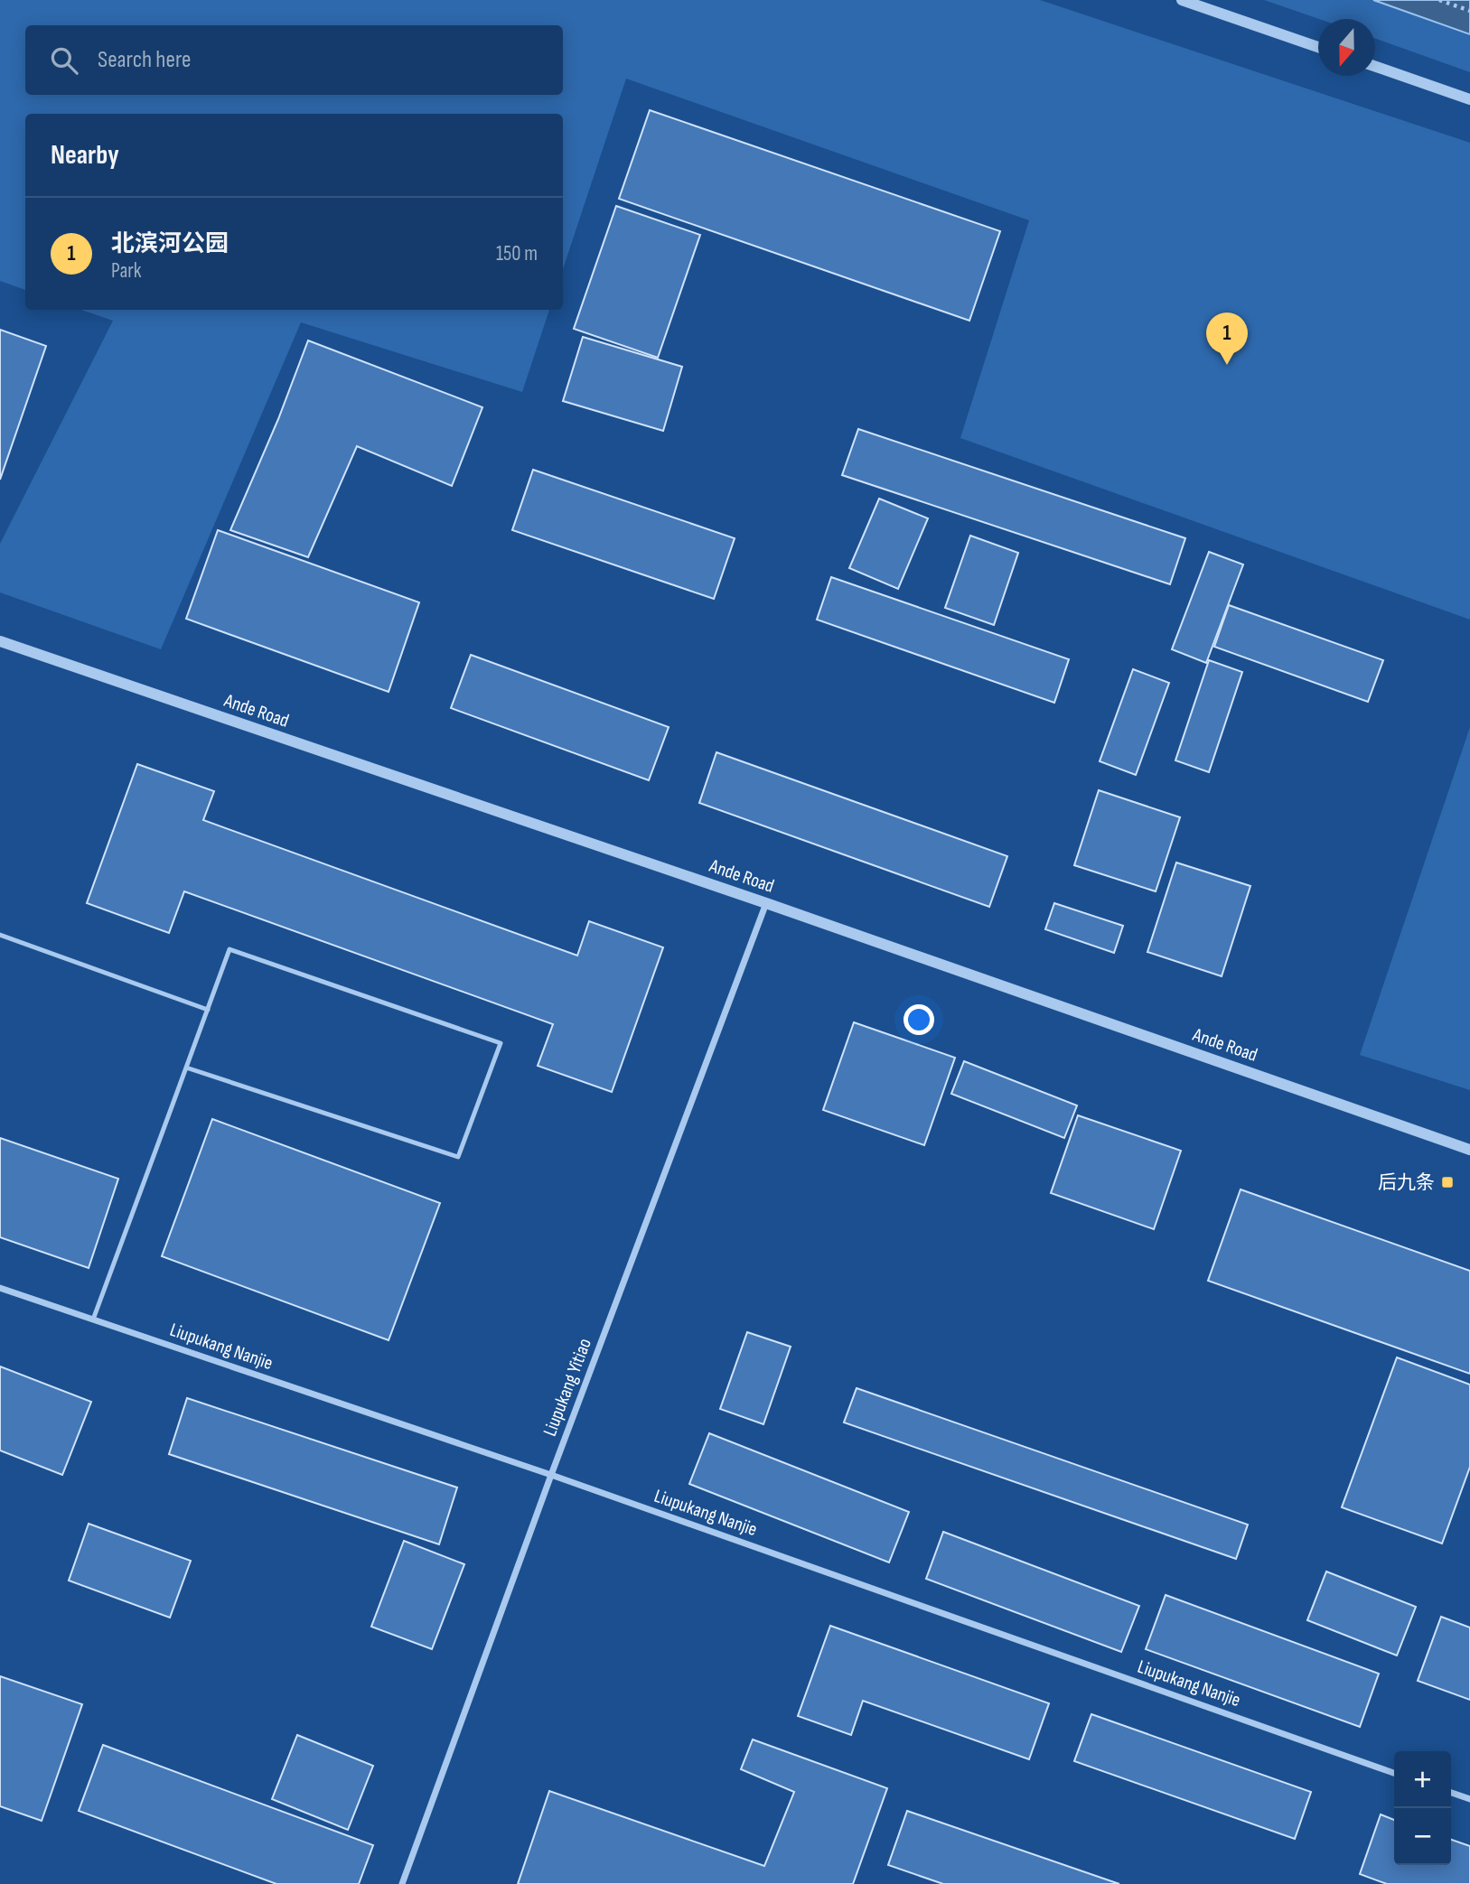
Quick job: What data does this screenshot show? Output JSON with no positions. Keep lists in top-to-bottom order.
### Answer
{
  "streets": {
    "street": ["Ande Road", "Liupukang Nanjie", "Liupukang Yitiao"]
  },
  "crossings": [
    ["Ande Road", "Liupukang Yitiao"],
    ["Liupukang Nanjie", "Liupukang Yitiao"]
  ],
  "places": {
    "transit": ["后九条"]
  },
  "north": "bottom",
  "page": {
    "search": "Search here",
    "heading": "Nearby",
    "list": [
      {
        "mark": "1",
        "name": "北滨河公园",
        "note": "Park",
        "value": "150 m"
      }
    ],
    "pins": "1",
    "map_buttons": ["+", "−"]
  }
}
